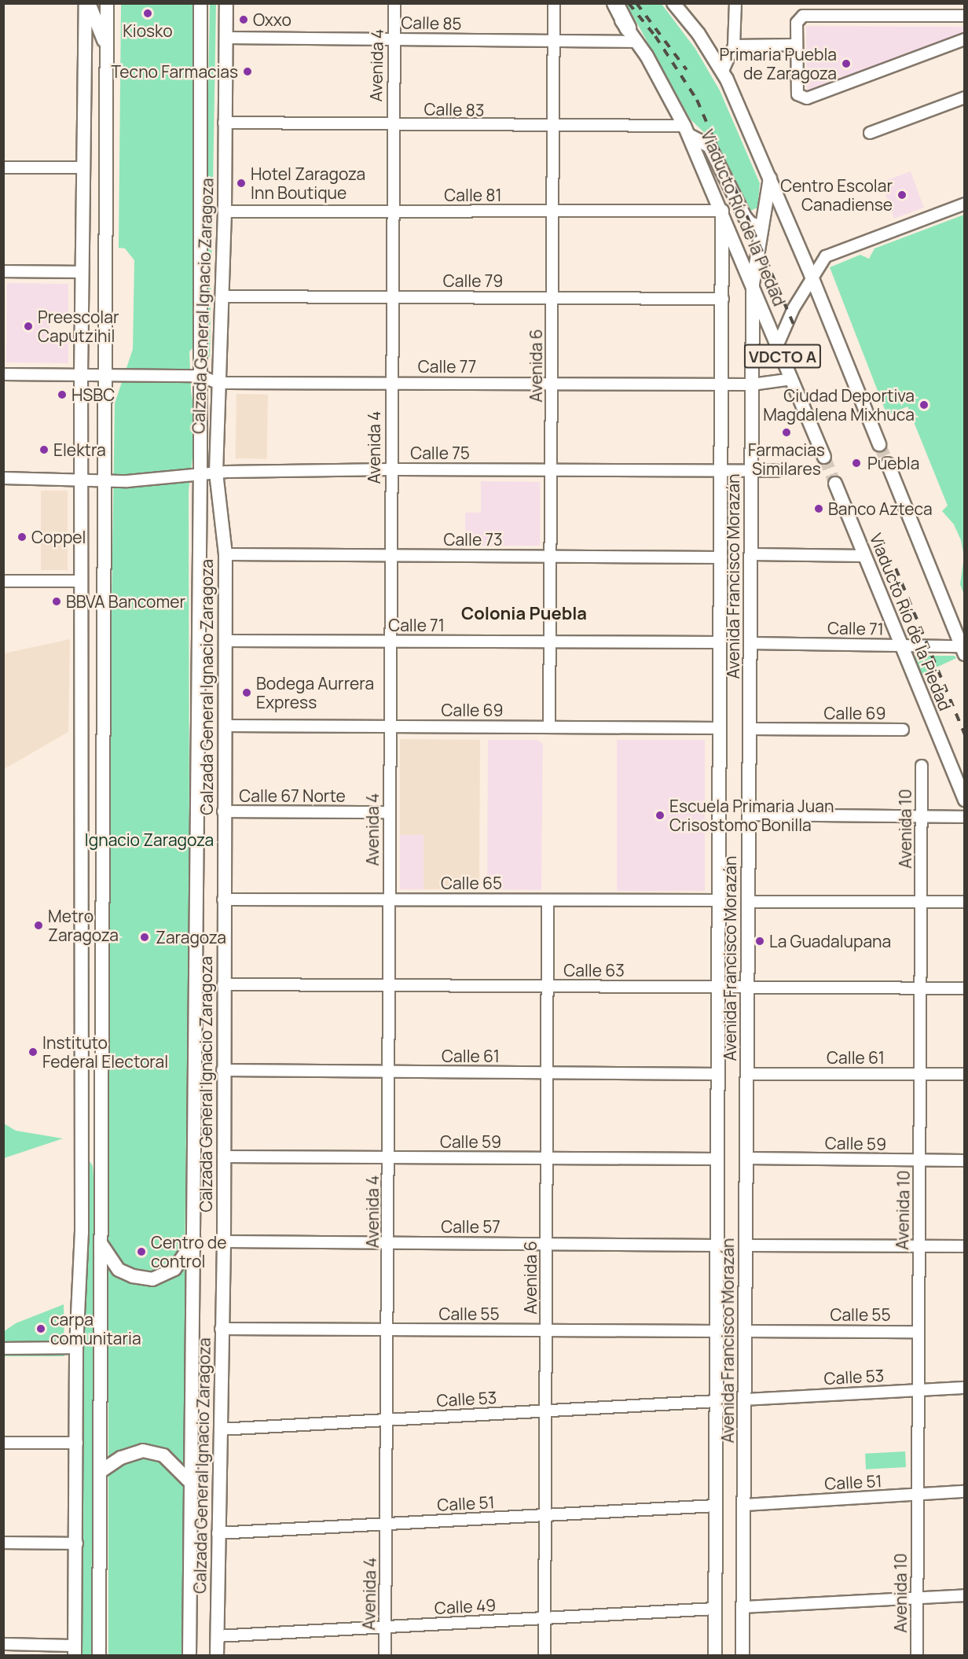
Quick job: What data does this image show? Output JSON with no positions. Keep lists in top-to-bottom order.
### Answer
{
  "streets": {
    "main road": [
      "Viaducto Río de la Piedad",
      "Calzada General Ignacio Zaragoza",
      "VDCTO A",
      "Avenida Francisco Morazán"
    ],
    "street": [
      "Calle 85",
      "Avenida 4",
      "Calle 83",
      "Calle 81",
      "Calle 79",
      "Avenida 6",
      "Calle 77",
      "Calle 75",
      "Calle 73",
      "Calle 71",
      "Calle 69",
      "Calle 67 Norte",
      "Avenida 10",
      "Calle 65",
      "Calle 63",
      "Calle 61",
      "Calle 59",
      "Calle 57",
      "Calle 55",
      "Calle 53",
      "Calle 51",
      "Calle 49"
    ]
  },
  "crossings": [
    ["Calle 85", "Avenida 4"],
    ["Calle 85", "Viaducto Río de la Piedad"],
    ["Calle 85", "Calzada General Ignacio Zaragoza"],
    ["Calle 85", "Avenida 6"],
    ["Avenida 4", "Calle 83"],
    ["Avenida 4", "Calle 81"],
    ["Avenida 4", "Calle 79"],
    ["Avenida 4", "Calle 77"],
    ["Avenida 4", "Calle 75"],
    ["Avenida 4", "Calle 73"],
    ["Avenida 4", "Calle 71"],
    ["Avenida 4", "Calle 69"],
    ["Avenida 4", "Calle 67 Norte"],
    ["Avenida 4", "Calle 65"],
    ["Avenida 4", "Calle 63"],
    ["Avenida 4", "Calle 61"],
    ["Avenida 4", "Calle 59"],
    ["Avenida 4", "Calle 57"],
    ["Avenida 4", "Calle 55"],
    ["Avenida 4", "Calle 53"],
    ["Avenida 4", "Calle 51"],
    ["Avenida 4", "Calle 49"],
    ["Calle 83", "Viaducto Río de la Piedad"],
    ["Calle 83", "Calzada General Ignacio Zaragoza"],
    ["Calle 83", "Avenida 6"],
    ["Calle 81", "Viaducto Río de la Piedad"],
    ["Calle 81", "Calzada General Ignacio Zaragoza"],
    ["Calle 81", "Avenida 6"],
    ["Calle 81", "Avenida Francisco Morazán"],
    ["Viaducto Río de la Piedad", "Calle 77"],
    ["Viaducto Río de la Piedad", "Avenida Francisco Morazán"],
    ["Viaducto Río de la Piedad", "Calle 71"],
    ["Calle 79", "Calzada General Ignacio Zaragoza"],
    ["Calle 79", "Avenida 6"],
    ["Calle 79", "Avenida Francisco Morazán"],
    ["Calzada General Ignacio Zaragoza", "Calle 77"],
    ["Calzada General Ignacio Zaragoza", "Calle 75"],
    ["Calzada General Ignacio Zaragoza", "Calle 73"],
    ["Calzada General Ignacio Zaragoza", "Calle 71"],
    ["Calzada General Ignacio Zaragoza", "Calle 69"],
    ["Calzada General Ignacio Zaragoza", "Calle 67 Norte"],
    ["Calzada General Ignacio Zaragoza", "Calle 65"],
    ["Calzada General Ignacio Zaragoza", "Calle 63"],
    ["Calzada General Ignacio Zaragoza", "Calle 61"],
    ["Calzada General Ignacio Zaragoza", "Calle 59"],
    ["Calzada General Ignacio Zaragoza", "Calle 57"],
    ["Calzada General Ignacio Zaragoza", "Calle 55"],
    ["Calzada General Ignacio Zaragoza", "Calle 53"],
    ["Calzada General Ignacio Zaragoza", "Calle 51"],
    ["Calzada General Ignacio Zaragoza", "Calle 49"],
    ["VDCTO A", "Avenida Francisco Morazán"],
    ["Avenida 6", "Calle 77"],
    ["Avenida 6", "Calle 75"],
    ["Avenida 6", "Calle 73"],
    ["Avenida 6", "Calle 71"],
    ["Avenida 6", "Calle 69"],
    ["Avenida 6", "Calle 65"],
    ["Avenida 6", "Calle 63"],
    ["Avenida 6", "Calle 61"],
    ["Avenida 6", "Calle 59"],
    ["Avenida 6", "Calle 57"],
    ["Avenida 6", "Calle 55"],
    ["Avenida 6", "Calle 53"],
    ["Avenida 6", "Calle 51"],
    ["Avenida 6", "Calle 49"],
    ["Calle 77", "Avenida Francisco Morazán"],
    ["Calle 75", "Avenida Francisco Morazán"],
    ["Calle 73", "Avenida Francisco Morazán"],
    ["Avenida Francisco Morazán", "Calle 71"],
    ["Avenida Francisco Morazán", "Calle 69"],
    ["Avenida Francisco Morazán", "Calle 65"],
    ["Avenida Francisco Morazán", "Calle 63"],
    ["Avenida Francisco Morazán", "Calle 61"],
    ["Avenida Francisco Morazán", "Calle 59"],
    ["Avenida Francisco Morazán", "Calle 57"],
    ["Avenida Francisco Morazán", "Calle 55"],
    ["Avenida Francisco Morazán", "Calle 53"],
    ["Avenida Francisco Morazán", "Calle 51"],
    ["Avenida Francisco Morazán", "Calle 49"],
    ["Avenida 10", "Calle 63"],
    ["Avenida 10", "Calle 61"],
    ["Avenida 10", "Calle 59"],
    ["Avenida 10", "Calle 55"],
    ["Avenida 10", "Calle 53"],
    ["Avenida 10", "Calle 51"]
  ],
  "districts": ["Colonia Puebla"],
  "parks": ["Ignacio Zaragoza"],
  "places": [
    "Kiosko",
    "Oxxo",
    "Primaria Puebla de Zaragoza",
    "Tecno Farmacias",
    "Hotel Zaragoza Inn Boutique",
    "Centro Escolar Canadiense",
    "Preescolar Caputzihil",
    "HSBC",
    "Ciudad Deportiva Magdalena Mixhuca",
    "Farmacias Similares",
    "Elektra",
    "Puebla",
    "Banco Azteca",
    "Coppel",
    "BBVA Bancomer",
    "Bodega Aurrera Express",
    "Escuela Primaria Juan Crisostomo Bonilla",
    "Metro Zaragoza",
    "Zaragoza",
    "La Guadalupana",
    "Instituto Federal Electoral",
    "Centro de control",
    "carpa comunitaria"
  ]
}
